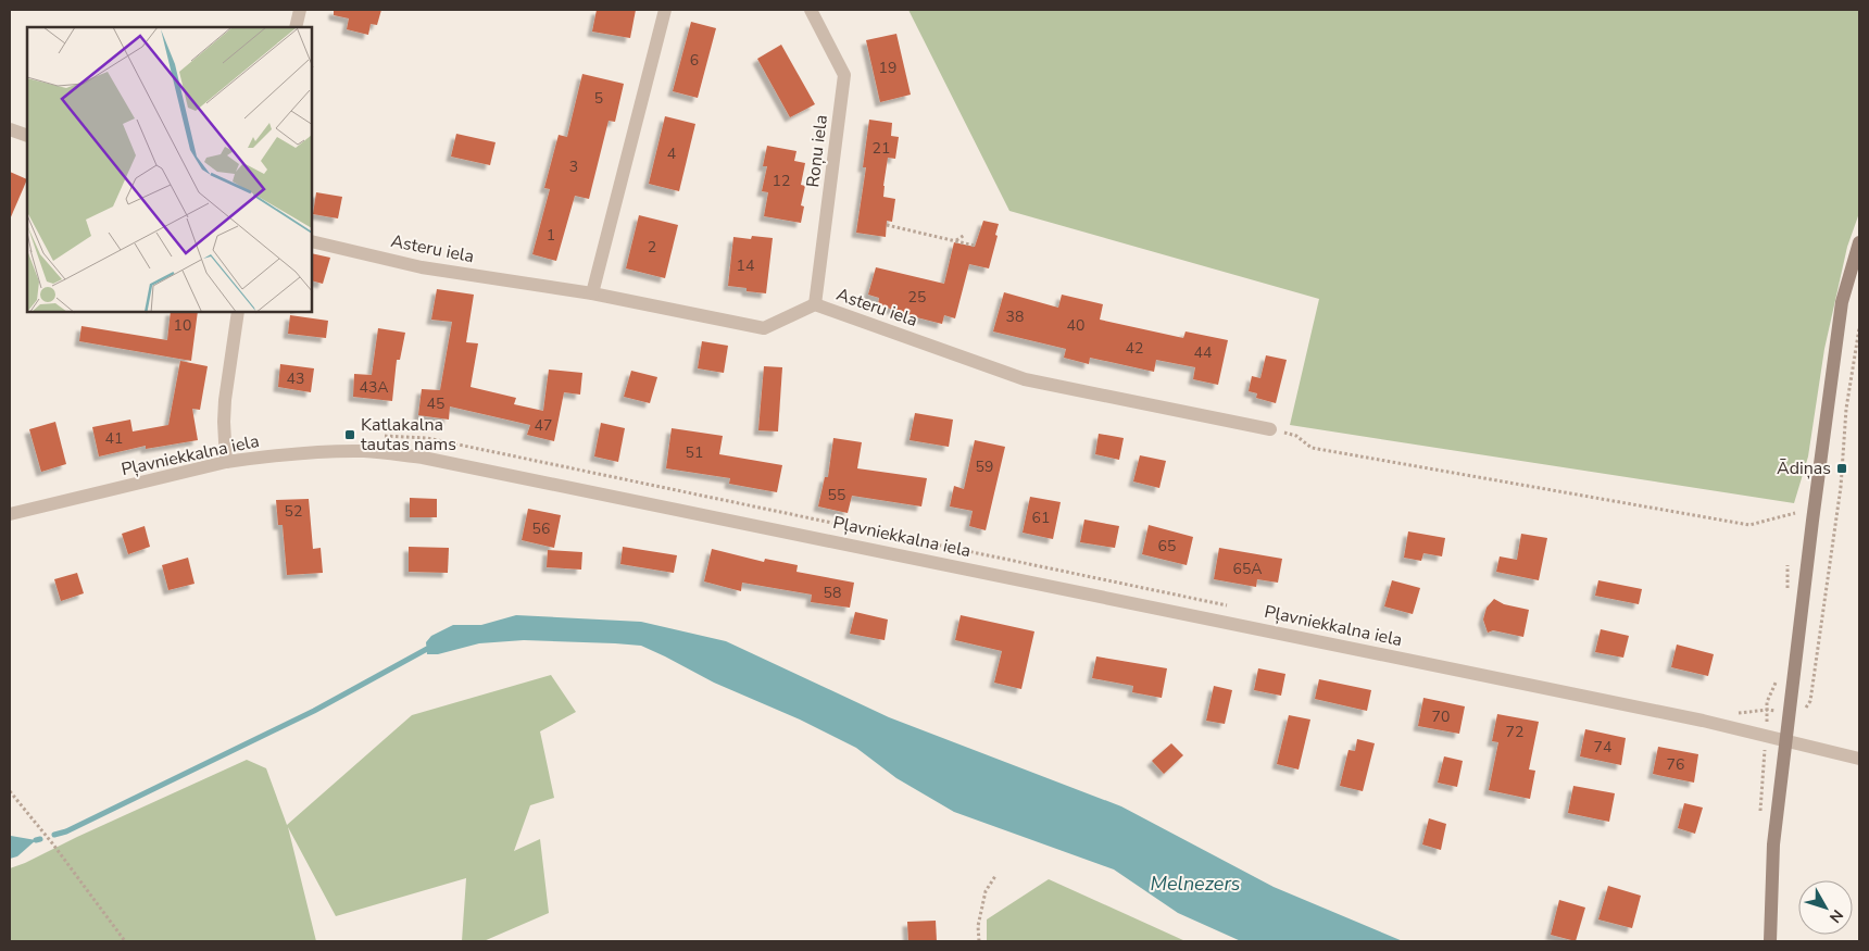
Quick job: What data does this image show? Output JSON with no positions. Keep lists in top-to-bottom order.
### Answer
{
  "streets": {
    "street": ["Roņu iela", "Asteru iela", "Pļavniekkalna iela"]
  },
  "crossings": [
    ["Roņu iela", "Asteru iela"]
  ],
  "water": ["Melnezers"],
  "places": {
    "transit": ["Katlakalna tautas nams", "Ādiņas"]
  },
  "house_numbers": [
    "6",
    "19",
    "5",
    "21",
    "4",
    "3",
    "12",
    "1",
    "2",
    "14",
    "25",
    "38",
    "10",
    "40",
    "42",
    "44",
    "43",
    "43A",
    "45",
    "47",
    "41",
    "51",
    "59",
    "55",
    "52",
    "61",
    "56",
    "65",
    "65A",
    "58",
    "70",
    "72",
    "74",
    "76"
  ],
  "north": "bottom right"
}
